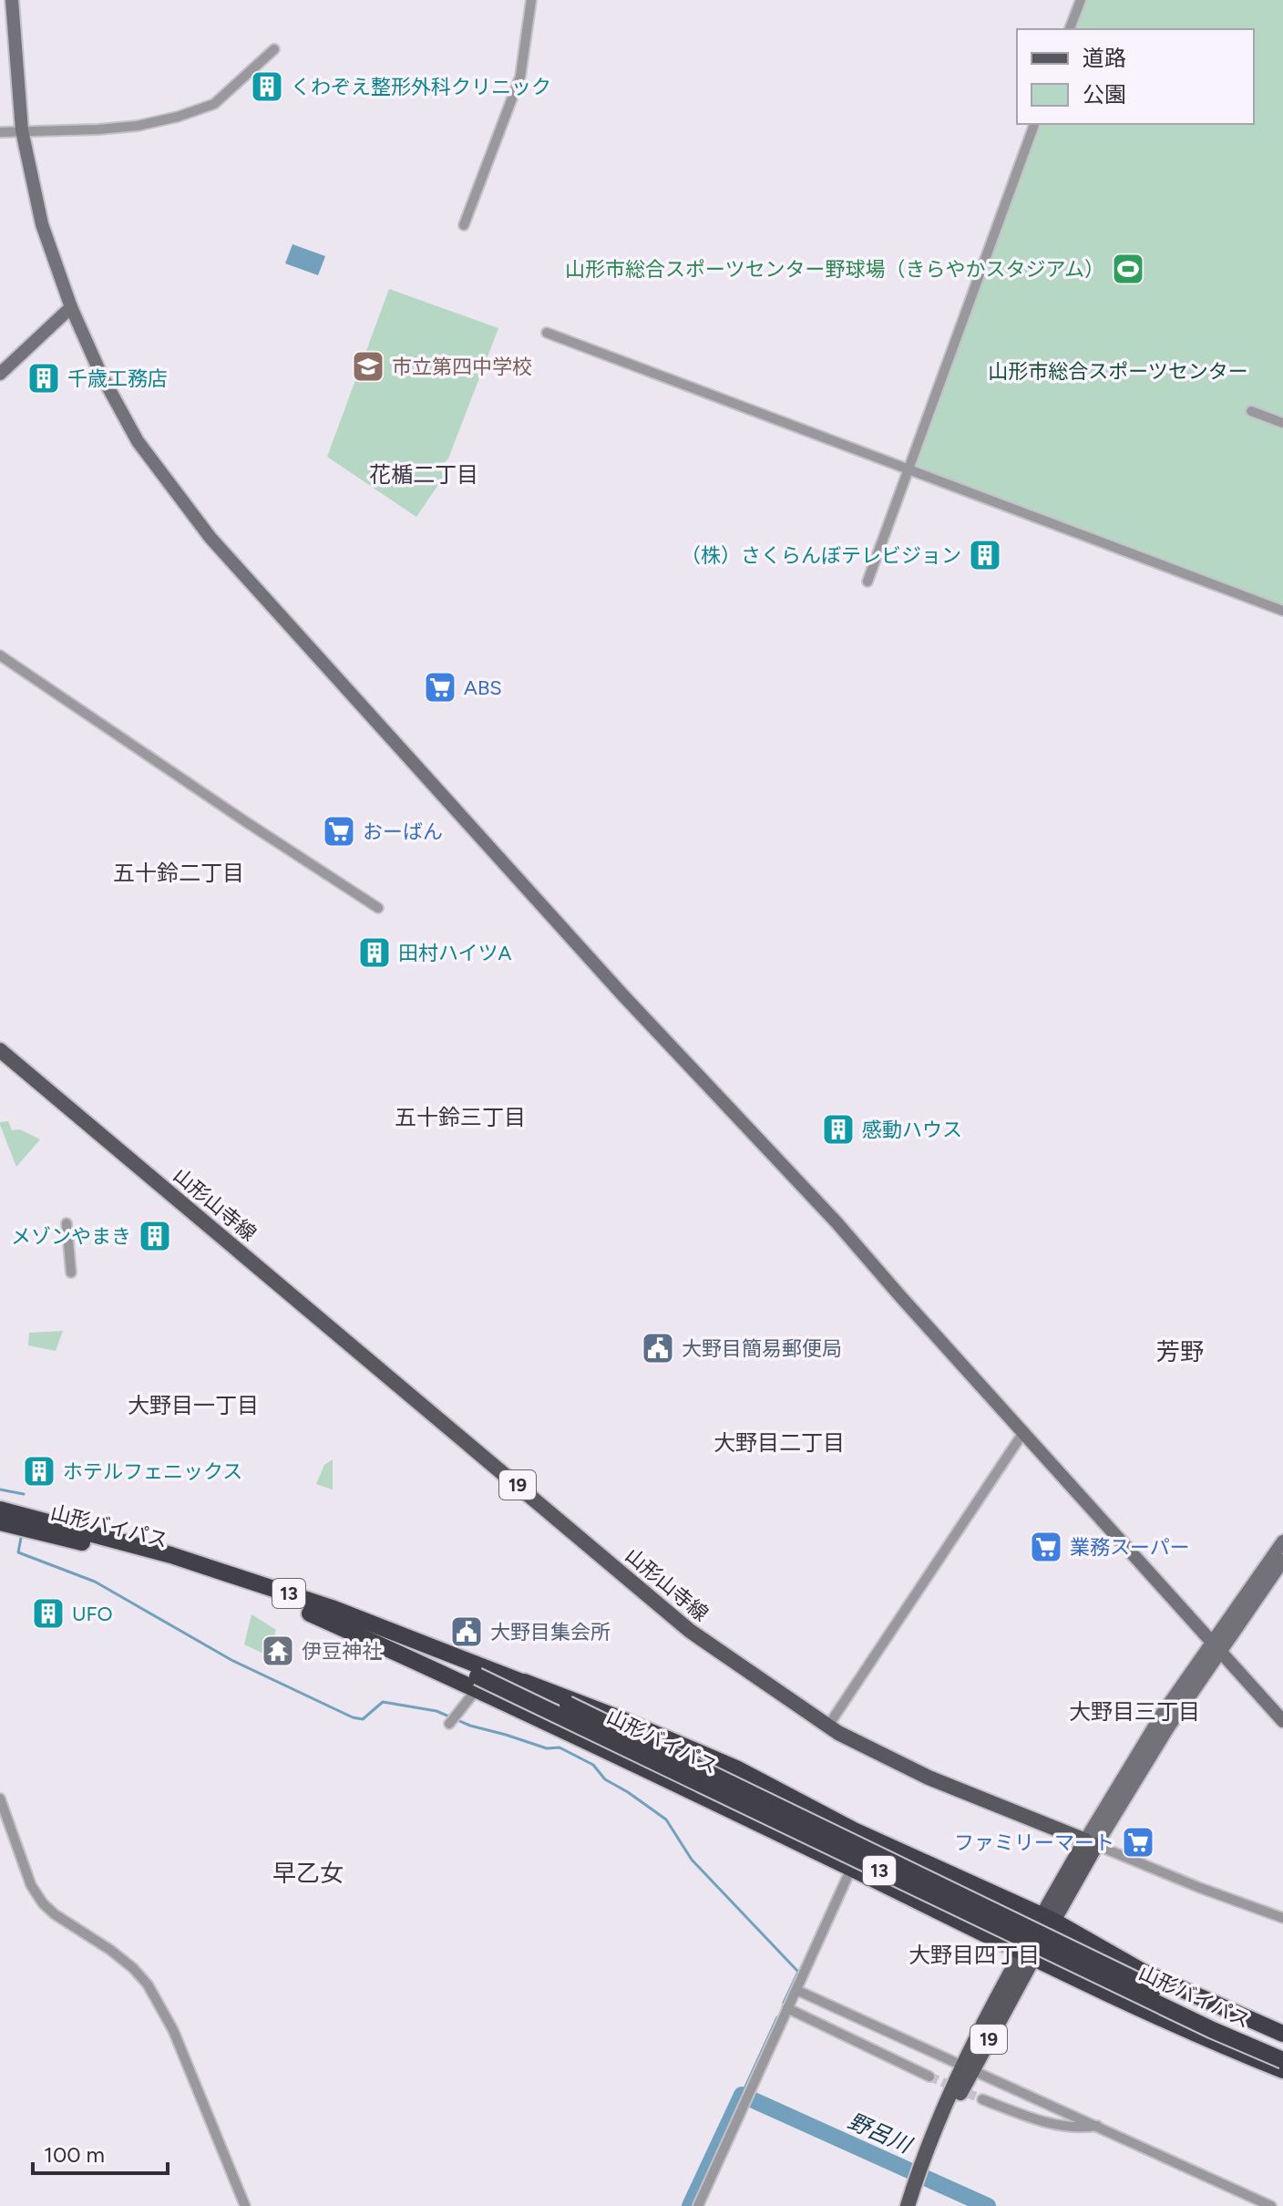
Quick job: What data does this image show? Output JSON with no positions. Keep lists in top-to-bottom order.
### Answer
{
  "streets": {
    "highway": ["山形バイパス", "13"],
    "main road": ["山形山寺線", "19"]
  },
  "crossings": [
    ["山形山寺線", "19"]
  ],
  "districts": [
    "花楯二丁目",
    "五十鈴二丁目",
    "五十鈴三丁目",
    "芳野",
    "大野目一丁目",
    "大野目二丁目",
    "大野目三丁目",
    "早乙女",
    "大野目四丁目"
  ],
  "water": ["野呂川"],
  "parks": ["山形市総合スポーツセンター"],
  "places": {
    "building": [
      "くわぞえ整形外科クリニック",
      "千歳工務店",
      "（株）さくらんぼテレビジョン",
      "田村ハイツA",
      "感動ハウス",
      "メゾンやまき",
      "ホテルフェニックス",
      "UFO"
    ],
    "sports": ["山形市総合スポーツセンター野球場（きらやかスタジアム）"],
    "school or university": ["市立第四中学校"],
    "supermarket": [
      "ABS",
      "おーばん",
      "業務スーパー",
      "ファミリーマート"
    ],
    "public building": ["大野目簡易郵便局", "大野目集会所"],
    "temple": ["伊豆神社"]
  },
  "legend": ["道路", "公園"],
  "scale_bar": "100 m"
}
